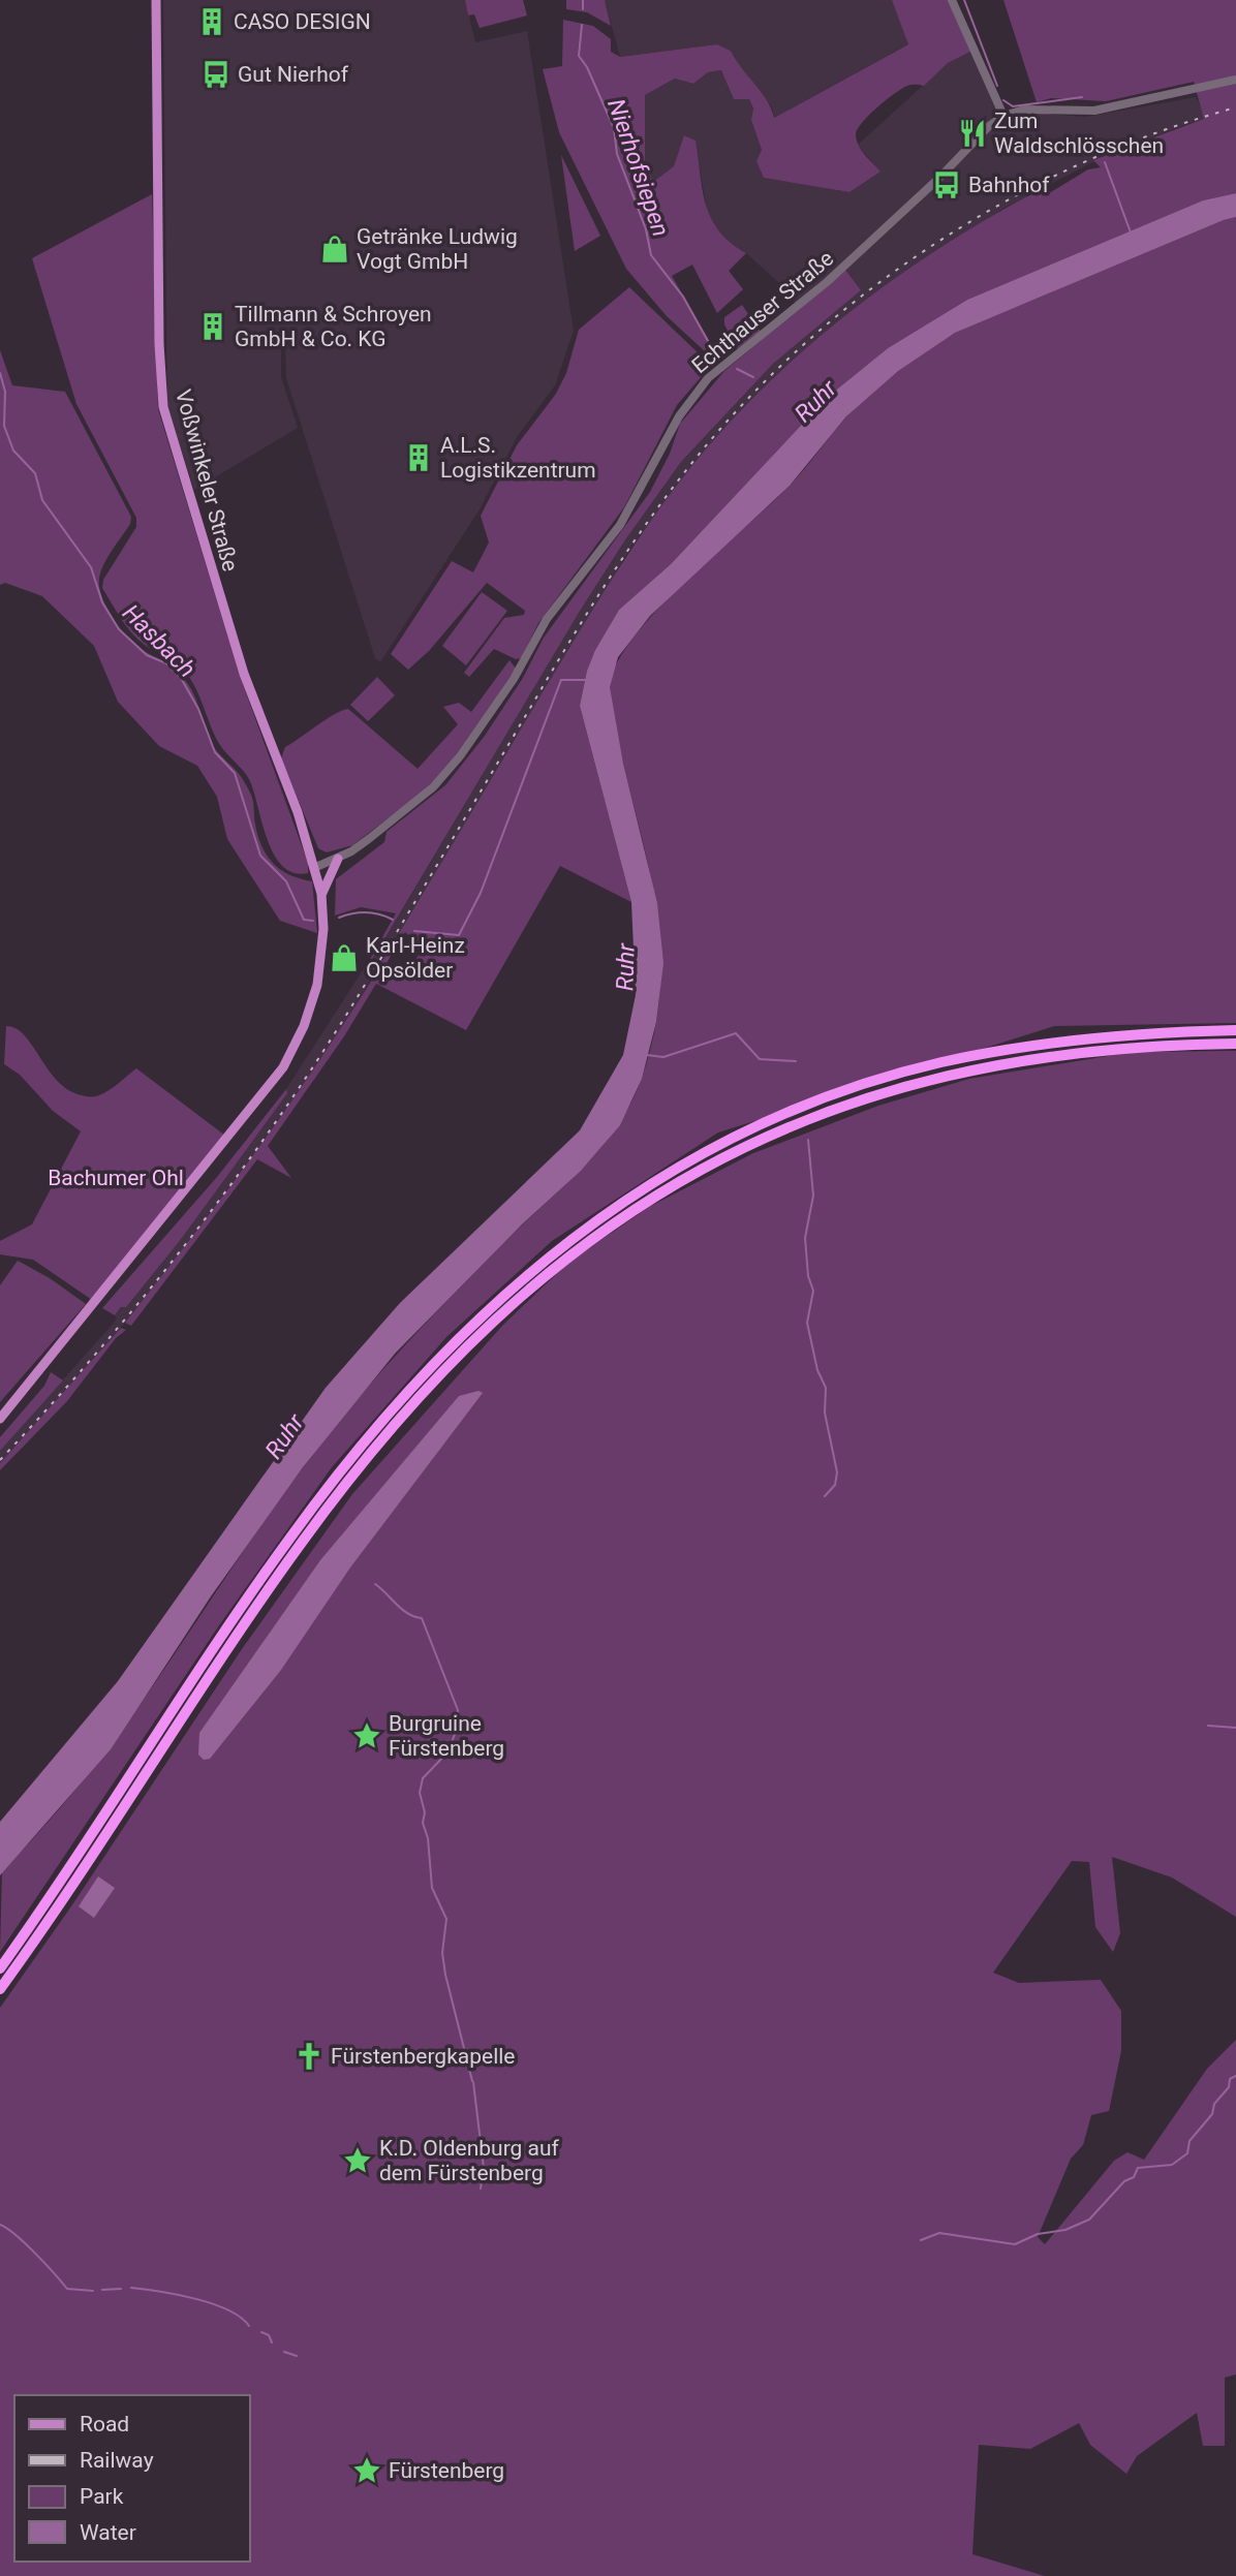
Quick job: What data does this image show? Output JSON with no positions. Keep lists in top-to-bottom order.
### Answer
{
  "streets": {
    "main road": ["Echthauser Straße", "Voßwinkeler Straße"]
  },
  "crossings": [
    ["Echthauser Straße", "Voßwinkeler Straße"]
  ],
  "water": ["Nierhofsiepen", "Ruhr", "Hasbach"],
  "parks": ["Bachumer Ohl"],
  "places": {
    "building": ["CASO DESIGN", "Tillmann & Schroyen GmbH & Co. KG", "A.L.S. Logistikzentrum"],
    "bus stop": ["Gut Nierhof", "Bahnhof"],
    "restaurant": ["Zum Waldschlösschen"],
    "shop": ["Getränke Ludwig Vogt GmbH", "Karl-Heinz Opsölder"],
    "place": ["Burgruine Fürstenberg", "K.D. Oldenburg auf dem Fürstenberg", "Fürstenberg"],
    "church": ["Fürstenbergkapelle"]
  },
  "legend": [
    "Road",
    "Railway",
    "Park",
    "Water"
  ]
}
